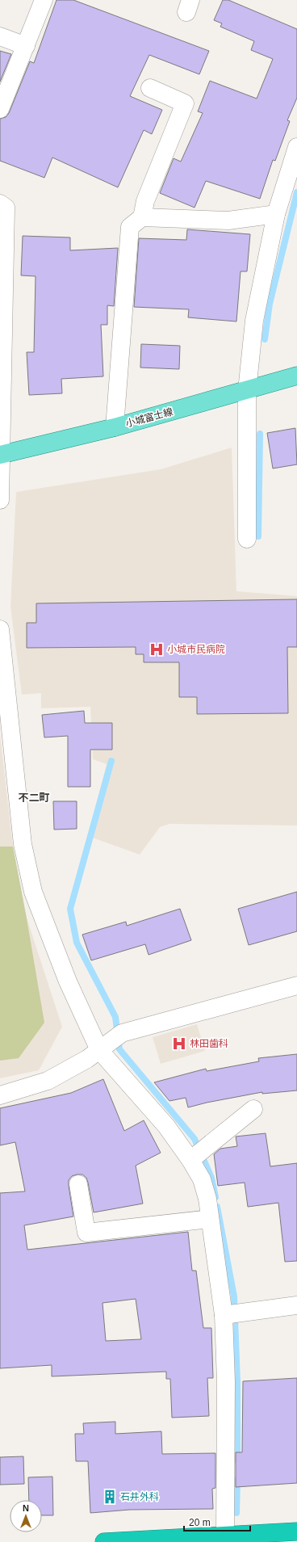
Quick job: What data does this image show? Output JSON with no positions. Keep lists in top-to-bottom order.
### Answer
{
  "streets": {
    "main road": ["小城富士線"]
  },
  "districts": ["不二町"],
  "places": {
    "hospital": ["小城市民病院", "林田歯科"],
    "building": ["石井外科"]
  },
  "scale_bar": "20 m",
  "north": "top"
}
